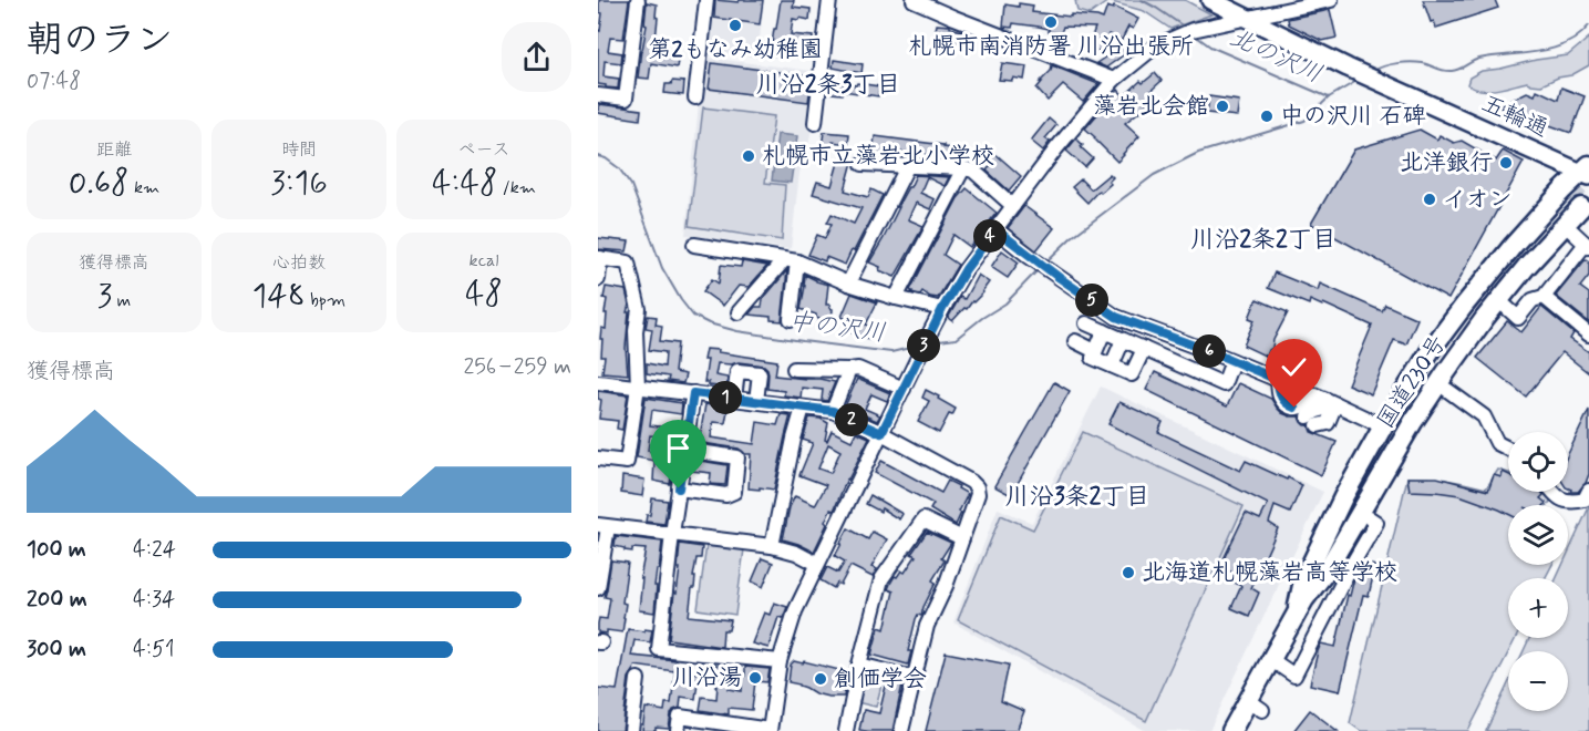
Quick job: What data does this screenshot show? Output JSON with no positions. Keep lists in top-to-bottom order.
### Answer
{
  "streets": {
    "highway": ["国道230号"],
    "main road": ["五輪通"]
  },
  "districts": ["川沿2条3丁目", "川沿2条2丁目", "川沿3条2丁目"],
  "water": ["北の沢川", "中の沢川"],
  "places": [
    "札幌市南消防署 川沿出張所",
    "第2もなみ幼稚園",
    "藻岩北会館",
    "中の沢川 石碑",
    "札幌市立藻岩北小学校",
    "北洋銀行",
    "イオン",
    "北海道札幌藻岩高等学校",
    "川沿湯",
    "創価学会"
  ],
  "page": {
    "heading": ["朝のラン", "07:48"],
    "stats": [
      ["距離", "0.68 km"],
      ["時間", "3:16"],
      ["ペース", "4:48 /km"],
      ["獲得標高", "3 m"],
      ["心拍数", "148 bpm"],
      ["kcal", "48"]
    ],
    "pins": [
      "4",
      "5",
      "3",
      "6",
      "1",
      "2"
    ],
    "chart": ["獲得標高", "256–259 m"],
    "map_buttons": ["+", "−"],
    "list": [
      {
        "name": "100 m",
        "note": "4:24"
      },
      {
        "name": "200 m",
        "note": "4:34"
      },
      {
        "name": "300 m",
        "note": "4:51"
      }
    ]
  }
}
